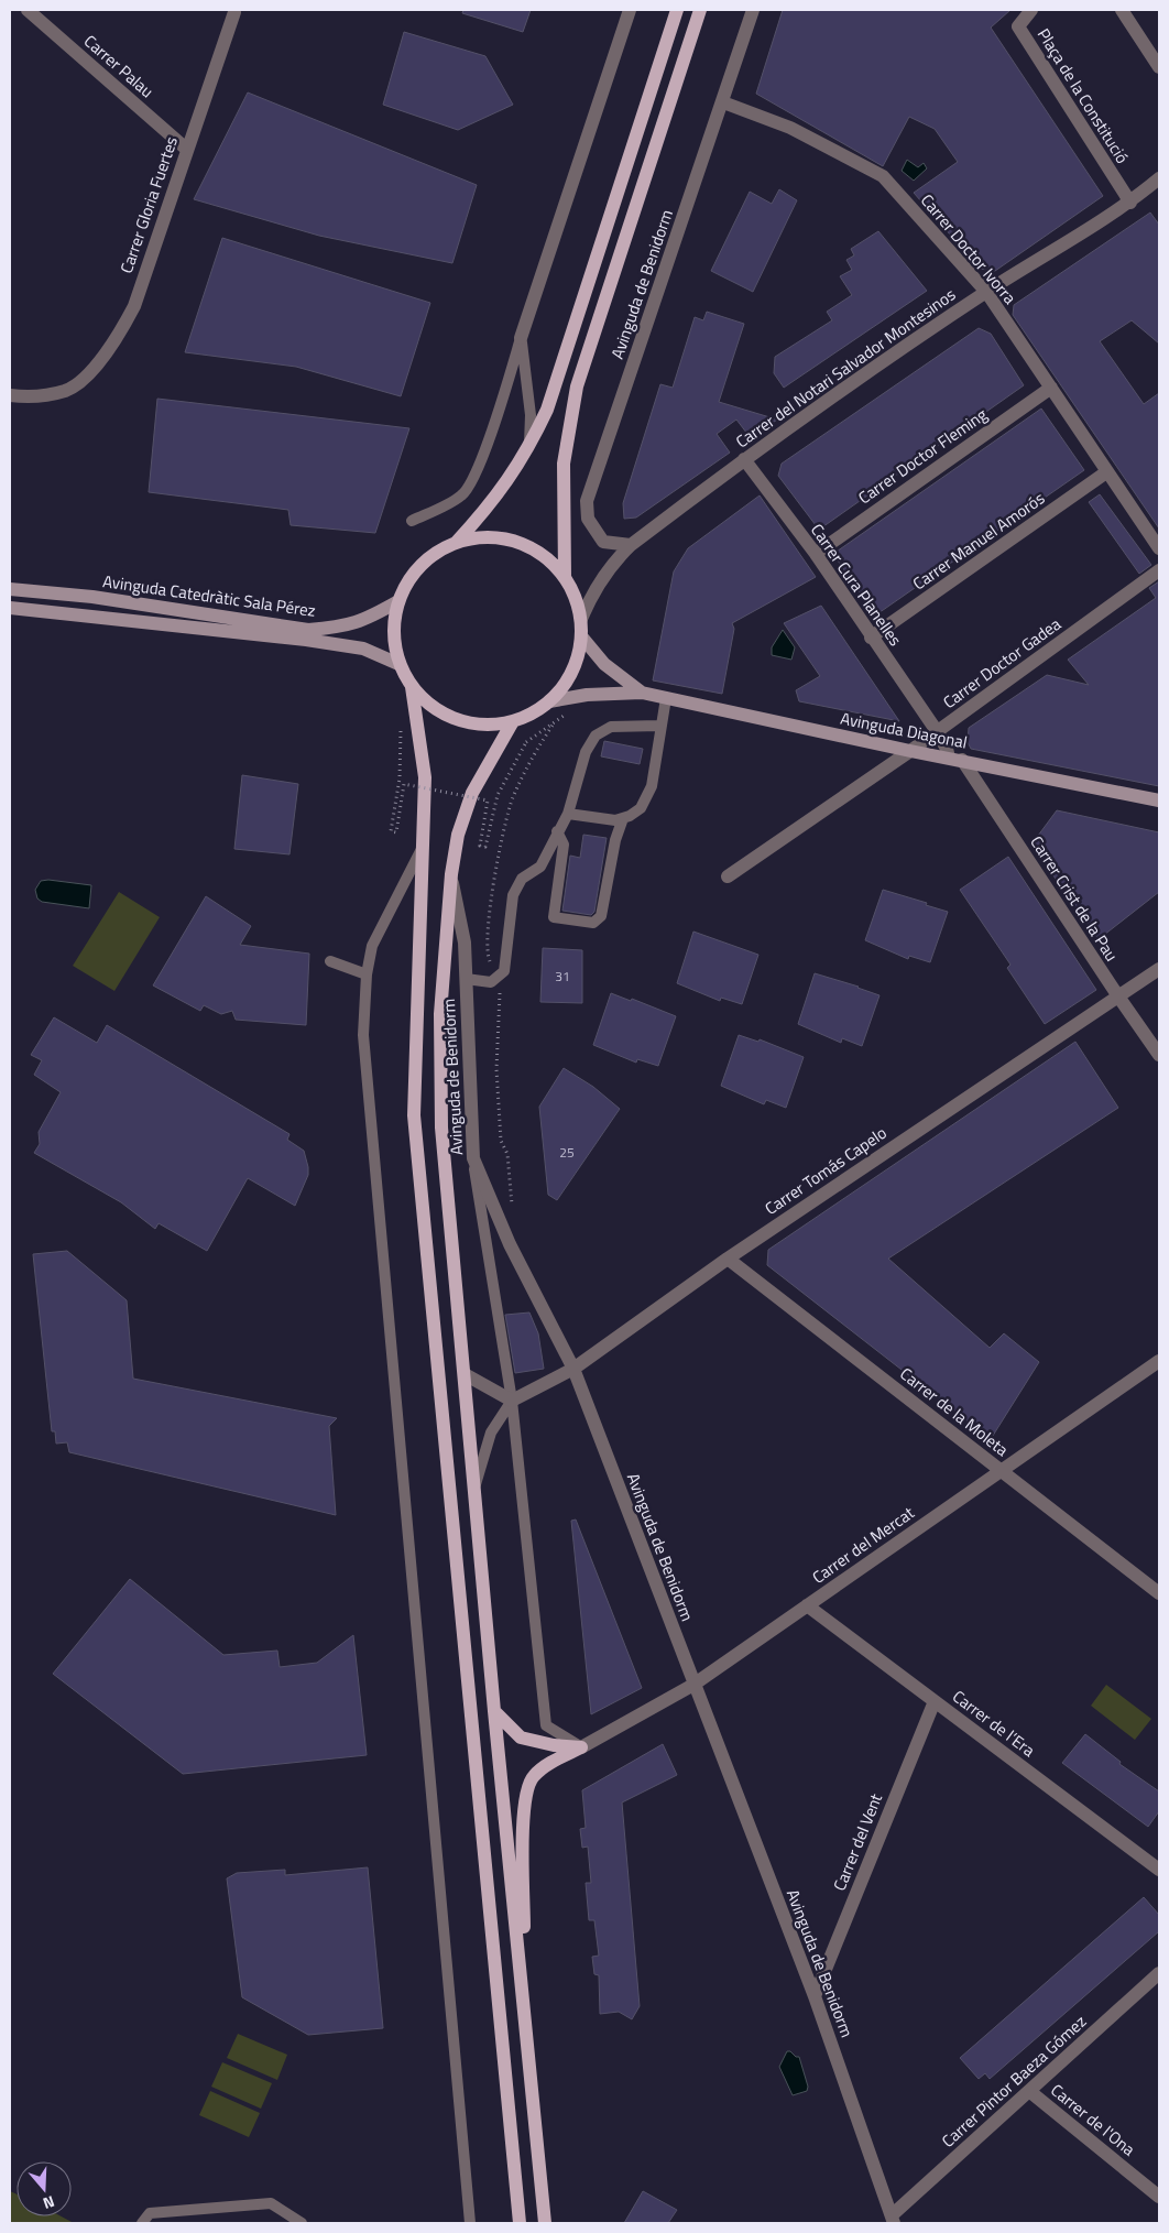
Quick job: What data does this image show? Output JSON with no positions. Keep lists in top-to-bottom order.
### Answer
{
  "streets": {
    "street": [
      "Carrer Palau",
      "Plaça de la Constitució",
      "Carrer Gloria Fuertes",
      "Carrer Doctor Ivorra",
      "Avinguda de Benidorm",
      "Carrer del Notari Salvador Montesinos",
      "Carrer Doctor Fleming",
      "Carrer Manuel Amorós",
      "Carrer Cura Planelles",
      "Avinguda Catedràtic Sala Pérez",
      "Carrer Doctor Gadea",
      "Avinguda Diagonal",
      "Carrer Crist de la Pau",
      "Carrer Tomás Capelo",
      "Carrer de la Moleta",
      "Carrer del Mercat",
      "Carrer de l’Era",
      "Carrer del Vent",
      "Carrer Pintor Baeza Gómez",
      "Carrer de l'Ona"
    ]
  },
  "crossings": [
    ["Carrer Palau", "Carrer Gloria Fuertes"],
    ["Plaça de la Constitució", "Carrer del Notari Salvador Montesinos"],
    ["Carrer Doctor Ivorra", "Avinguda de Benidorm"],
    ["Carrer Doctor Ivorra", "Carrer del Notari Salvador Montesinos"],
    ["Carrer Doctor Ivorra", "Carrer Doctor Fleming"],
    ["Carrer Doctor Ivorra", "Carrer Manuel Amorós"],
    ["Avinguda de Benidorm", "Carrer del Notari Salvador Montesinos"],
    ["Avinguda de Benidorm", "Carrer Tomás Capelo"],
    ["Avinguda de Benidorm", "Carrer del Mercat"],
    ["Avinguda de Benidorm", "Carrer del Vent"],
    ["Avinguda de Benidorm", "Carrer Pintor Baeza Gómez"],
    ["Carrer del Notari Salvador Montesinos", "Carrer Cura Planelles"],
    ["Carrer del Notari Salvador Montesinos", "Avinguda Catedràtic Sala Pérez"],
    ["Carrer del Notari Salvador Montesinos", "Avinguda Diagonal"],
    ["Carrer Doctor Fleming", "Carrer Cura Planelles"],
    ["Carrer Manuel Amorós", "Carrer Cura Planelles"],
    ["Carrer Cura Planelles", "Carrer Doctor Gadea"],
    ["Carrer Cura Planelles", "Avinguda Diagonal"],
    ["Carrer Cura Planelles", "Carrer Crist de la Pau"],
    ["Avinguda Catedràtic Sala Pérez", "Avinguda Diagonal"],
    ["Carrer Doctor Gadea", "Avinguda Diagonal"],
    ["Avinguda Diagonal", "Carrer Crist de la Pau"],
    ["Carrer Crist de la Pau", "Carrer Tomás Capelo"],
    ["Carrer Tomás Capelo", "Carrer de la Moleta"],
    ["Carrer de la Moleta", "Carrer del Mercat"],
    ["Carrer del Mercat", "Carrer de l’Era"],
    ["Carrer de l’Era", "Carrer del Vent"],
    ["Carrer Pintor Baeza Gómez", "Carrer de l'Ona"]
  ],
  "house_numbers": ["31", "25"],
  "north": "bottom"
}
